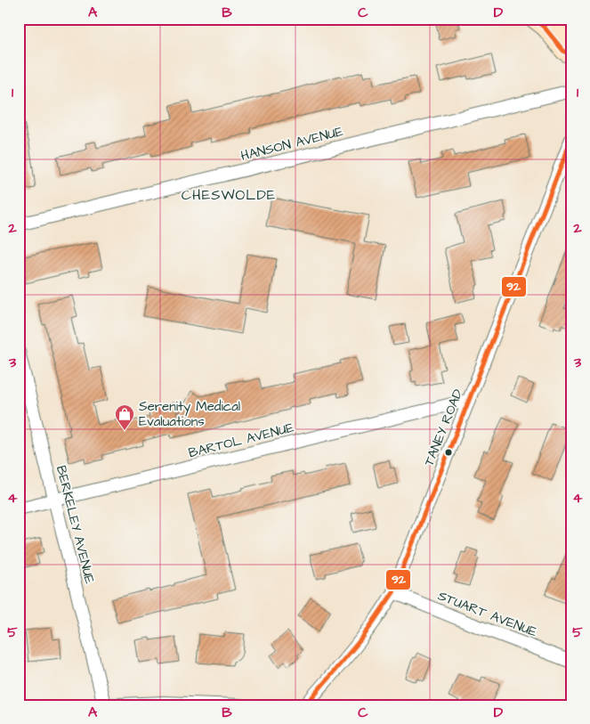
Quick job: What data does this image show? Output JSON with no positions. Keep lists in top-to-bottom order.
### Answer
{
  "streets": {
    "street": [
      "HANSON AVENUE",
      "TANEY ROAD",
      "BARTOL AVENUE",
      "BERKELEY AVENUE",
      "STUART AVENUE"
    ]
  },
  "crossings": [
    ["TANEY ROAD", "BARTOL AVENUE"],
    ["TANEY ROAD", "STUART AVENUE"],
    ["BARTOL AVENUE", "BERKELEY AVENUE"]
  ],
  "districts": ["CHESWOLDE"],
  "places": {
    "shop": ["Serenity Medical Evaluations"]
  },
  "lines": ["transit line 92"],
  "grid": {
    "columns": [
      "A",
      "B",
      "C",
      "D"
    ],
    "rows": [
      "1",
      "2",
      "3",
      "4",
      "5"
    ]
  }
}
